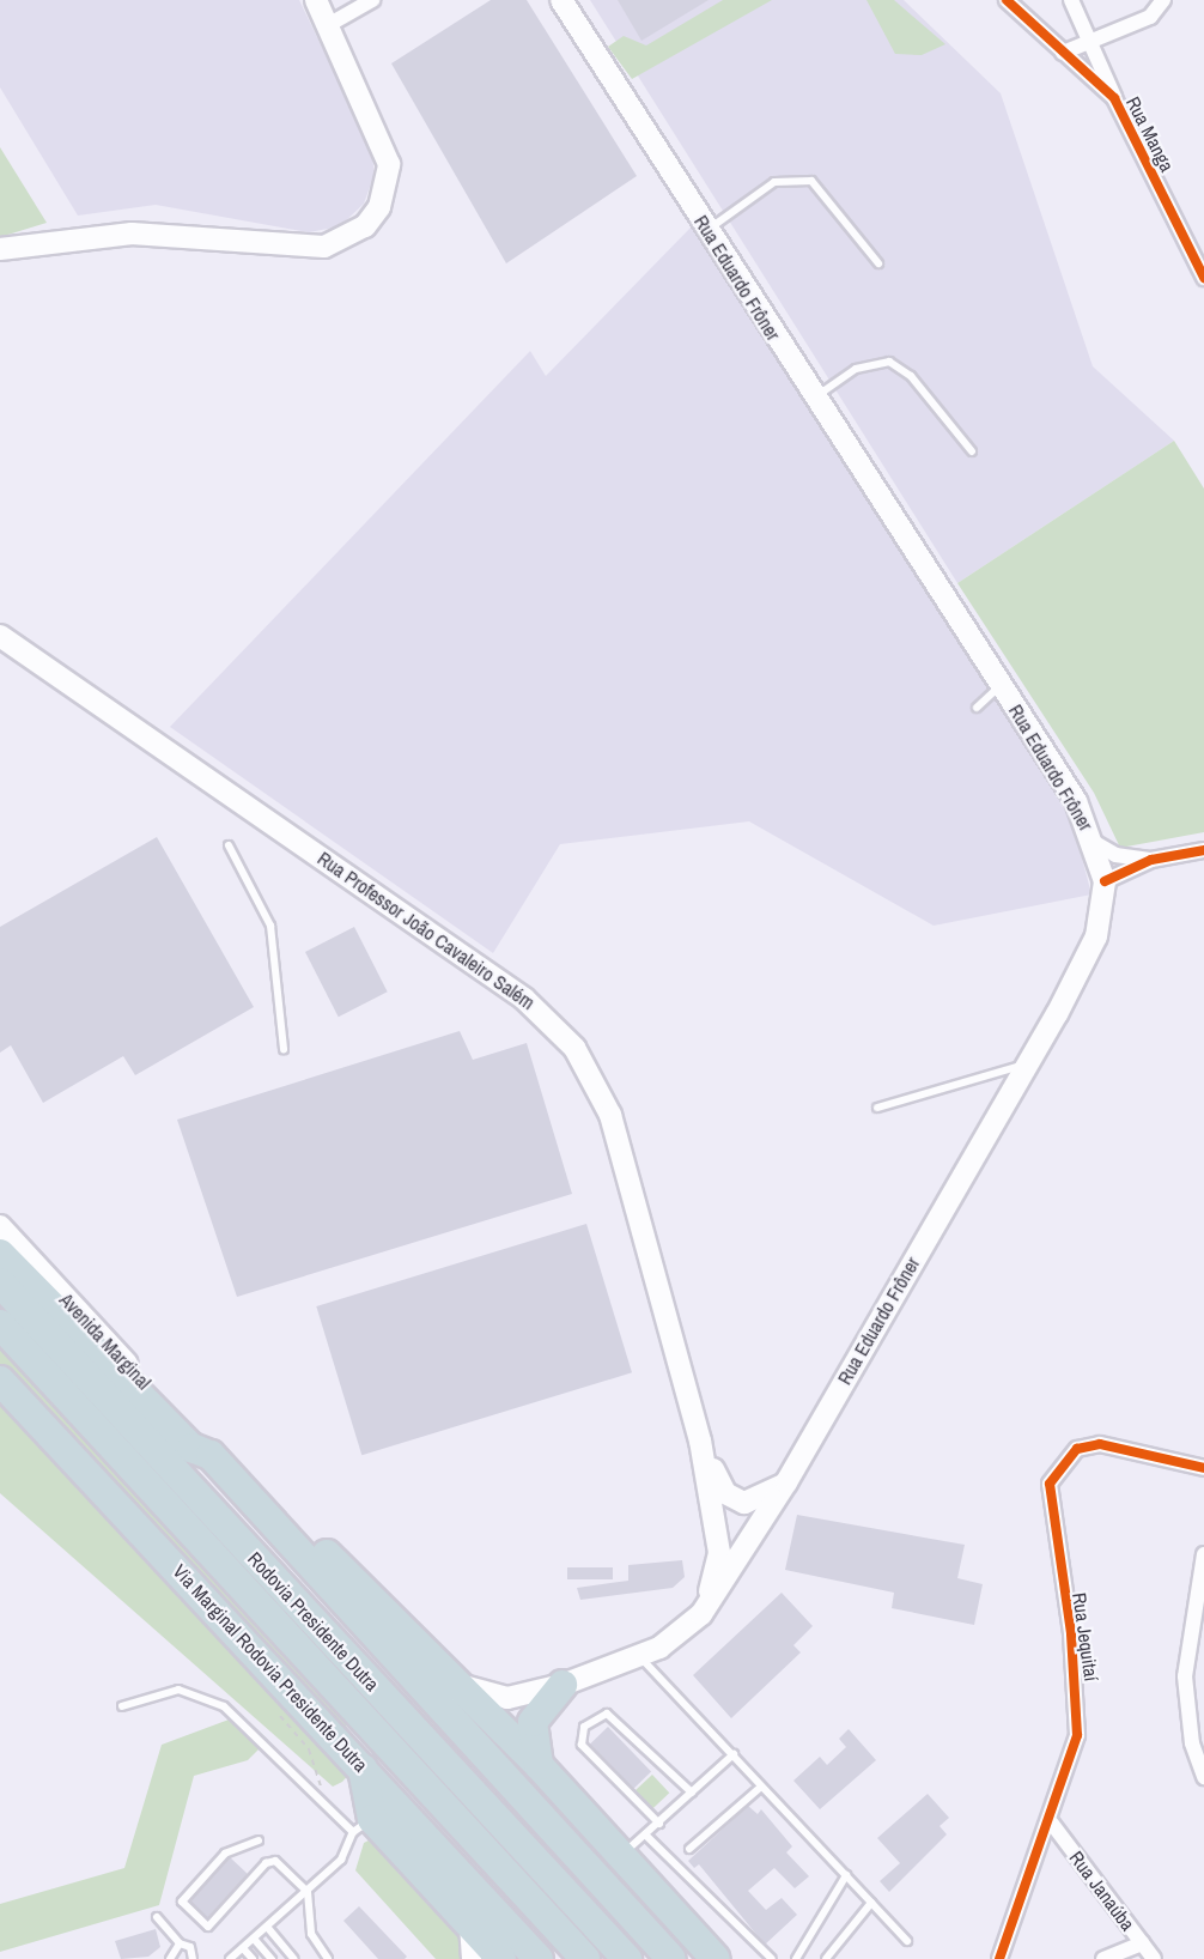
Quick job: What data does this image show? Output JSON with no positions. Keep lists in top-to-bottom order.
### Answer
{
  "streets": {
    "highway": ["Rodovia Presidente Dutra", "Via Marginal Rodovia Presidente Dutra"],
    "main road": ["Rua Eduardo Frôner", "Rua Professor João Cavaleiro Salém", "Avenida Marginal"],
    "street": ["Rua Manga", "Rua Jequitaí", "Rua Janaúba"]
  },
  "crossings": [
    ["Rua Eduardo Frôner", "Rua Professor João Cavaleiro Salém"],
    ["Avenida Marginal", "Rodovia Presidente Dutra"],
    ["Rua Jequitaí", "Rua Janaúba"]
  ]
}
